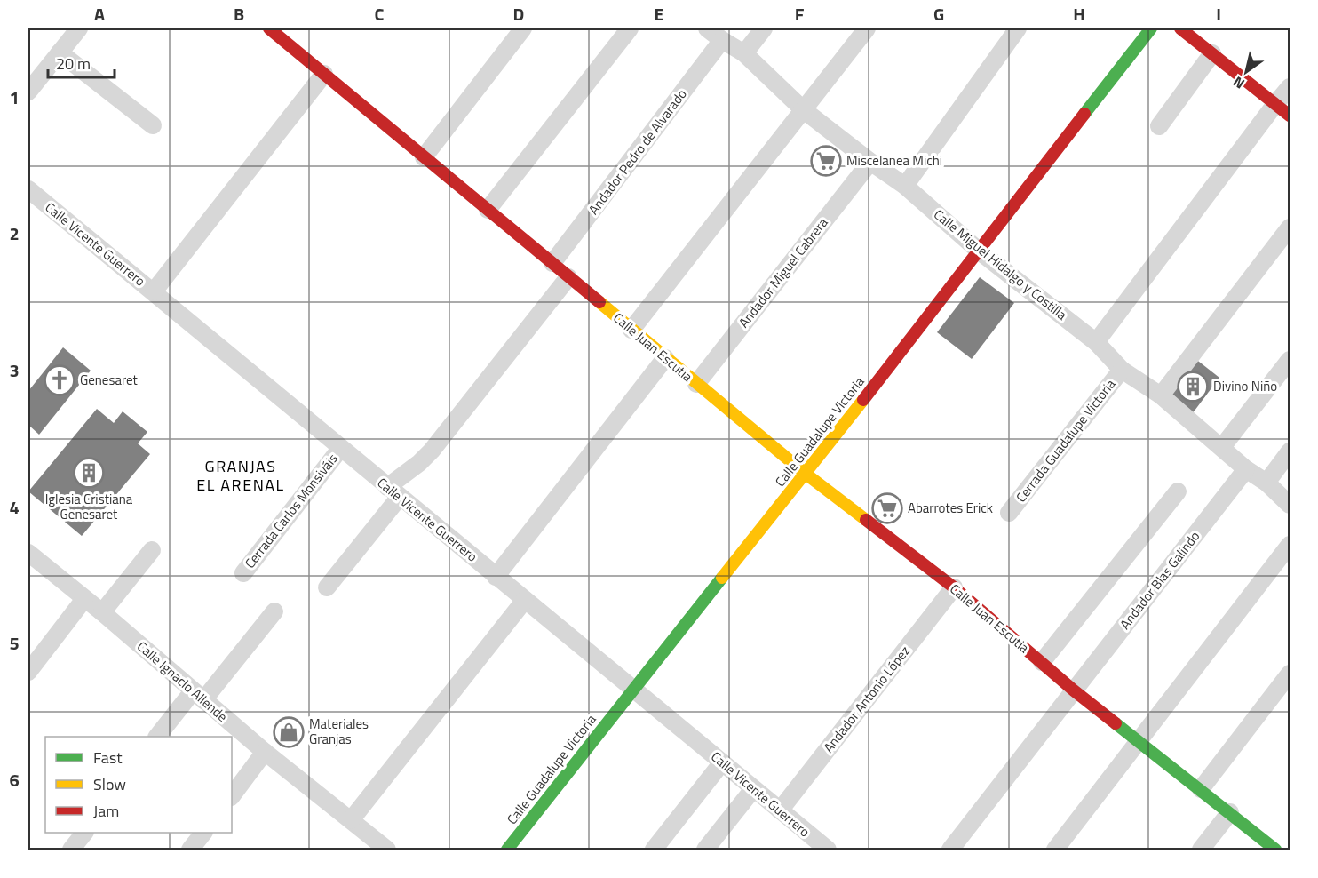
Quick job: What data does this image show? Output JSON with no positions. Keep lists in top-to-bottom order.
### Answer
{
  "streets": {
    "street": [
      "Andador Pedro de Alvarado",
      "Calle Vicente Guerrero",
      "Calle Miguel Hidalgo y Costilla",
      "Andador Miguel Cabrera",
      "Calle Juan Escutia",
      "Calle Guadalupe Victoria",
      "Cerrada Guadalupe Victoria",
      "Cerrada Carlos Monsiváis",
      "Andador Blas Galindo",
      "Calle Ignacio Allende",
      "Andador Antonio López"
    ]
  },
  "crossings": [
    ["Andador Pedro de Alvarado", "Calle Miguel Hidalgo y Costilla"],
    ["Andador Pedro de Alvarado", "Calle Juan Escutia"],
    ["Calle Vicente Guerrero", "Calle Guadalupe Victoria"],
    ["Calle Vicente Guerrero", "Cerrada Carlos Monsiváis"],
    ["Calle Vicente Guerrero", "Andador Antonio López"],
    ["Calle Miguel Hidalgo y Costilla", "Andador Miguel Cabrera"],
    ["Calle Miguel Hidalgo y Costilla", "Calle Guadalupe Victoria"],
    ["Calle Miguel Hidalgo y Costilla", "Cerrada Guadalupe Victoria"],
    ["Calle Miguel Hidalgo y Costilla", "Andador Blas Galindo"],
    ["Andador Miguel Cabrera", "Calle Juan Escutia"],
    ["Calle Juan Escutia", "Calle Guadalupe Victoria"],
    ["Calle Juan Escutia", "Andador Blas Galindo"],
    ["Calle Juan Escutia", "Andador Antonio López"]
  ],
  "districts": ["GRANJAS EL ARENAL"],
  "places": {
    "supermarket": ["Miscelanea Michi", "Abarrotes Erick"],
    "church": ["Genesaret"],
    "building": ["Divino Niño", "Iglesia Cristiana Genesaret"],
    "shop": ["Materiales Granjas"]
  },
  "legend": ["Fast", "Slow", "Jam"],
  "scale_bar": "20 m",
  "north": "bottom left",
  "grid": {
    "columns": [
      "A",
      "B",
      "C",
      "D",
      "E",
      "F",
      "G",
      "H",
      "I"
    ],
    "rows": [
      "1",
      "2",
      "3",
      "4",
      "5",
      "6"
    ]
  }
}
